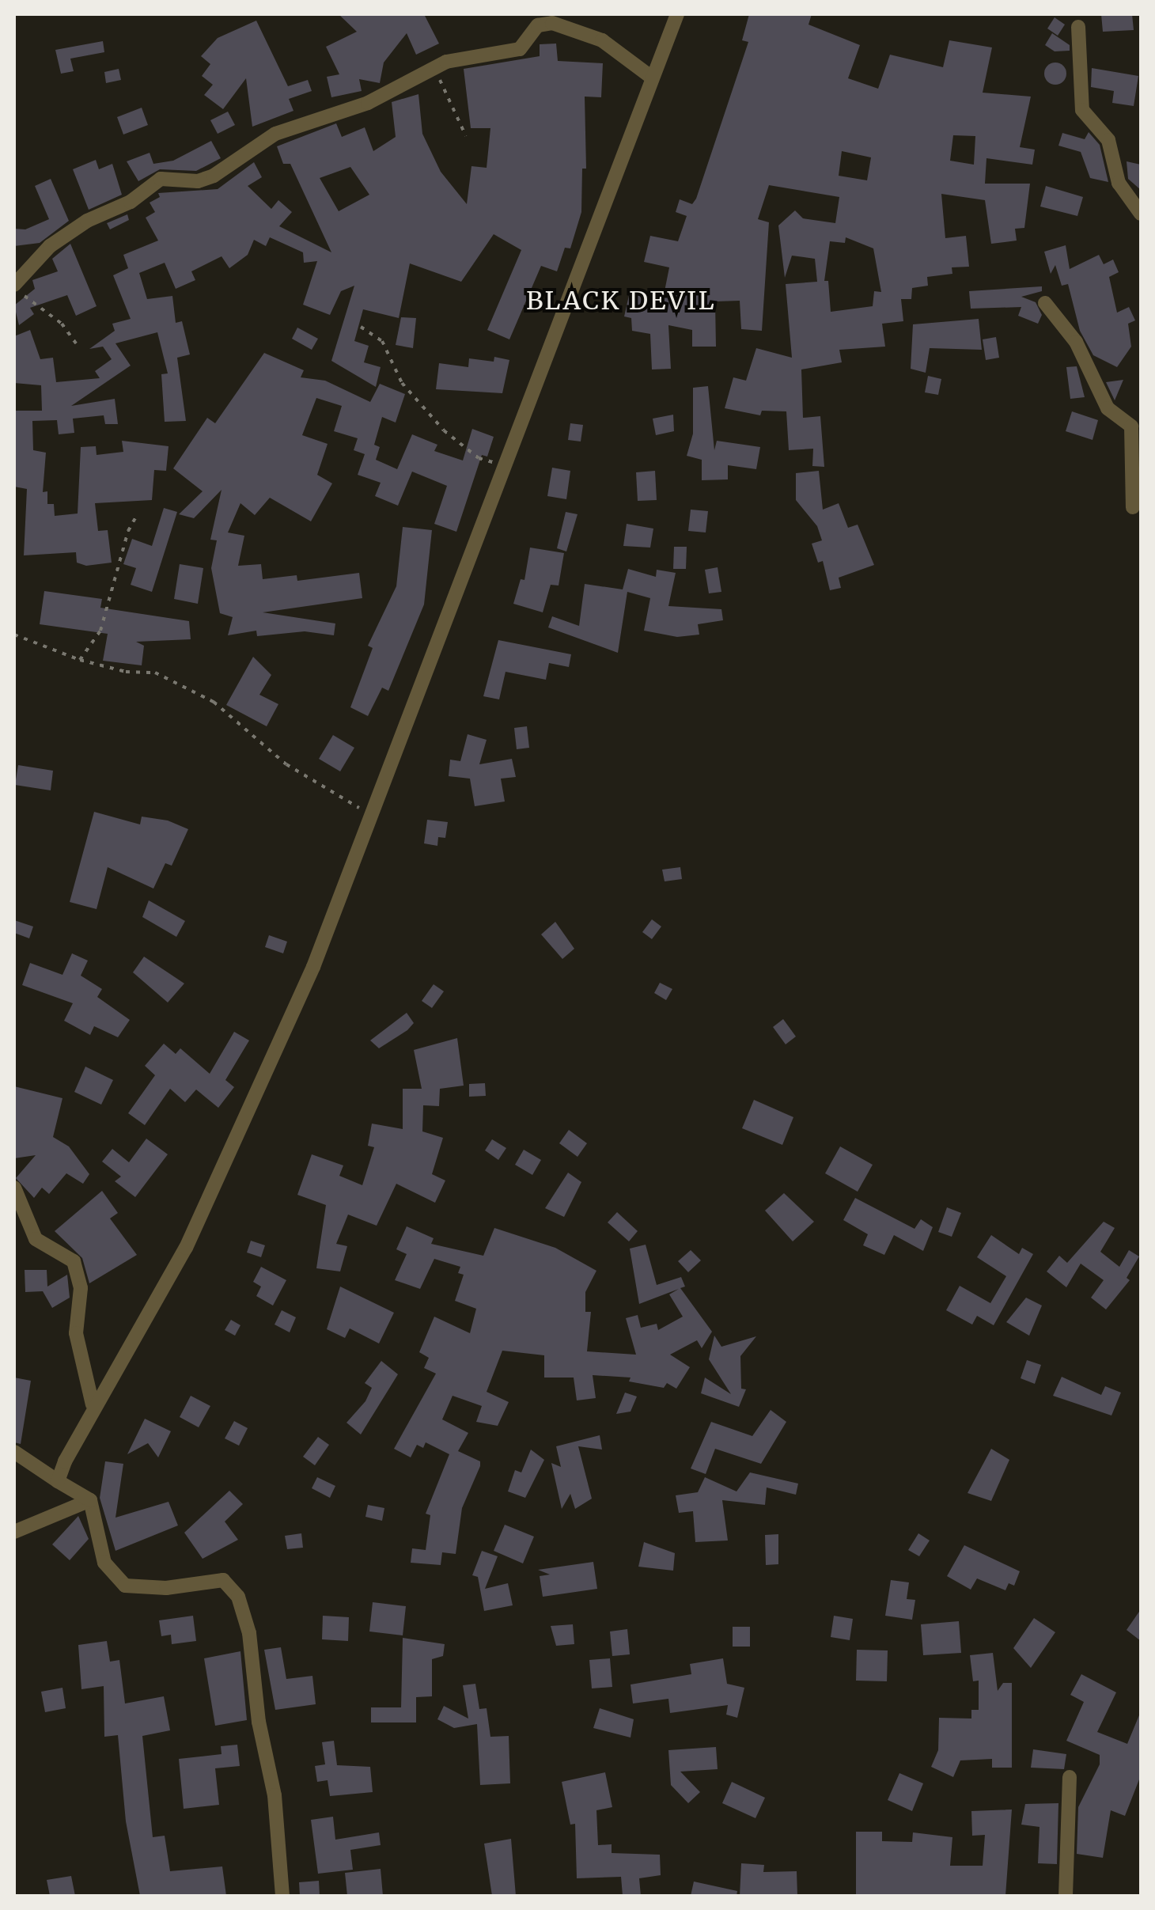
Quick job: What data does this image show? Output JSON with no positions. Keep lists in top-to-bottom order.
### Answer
{
  "districts": ["BLACK DEVIL"]
}
